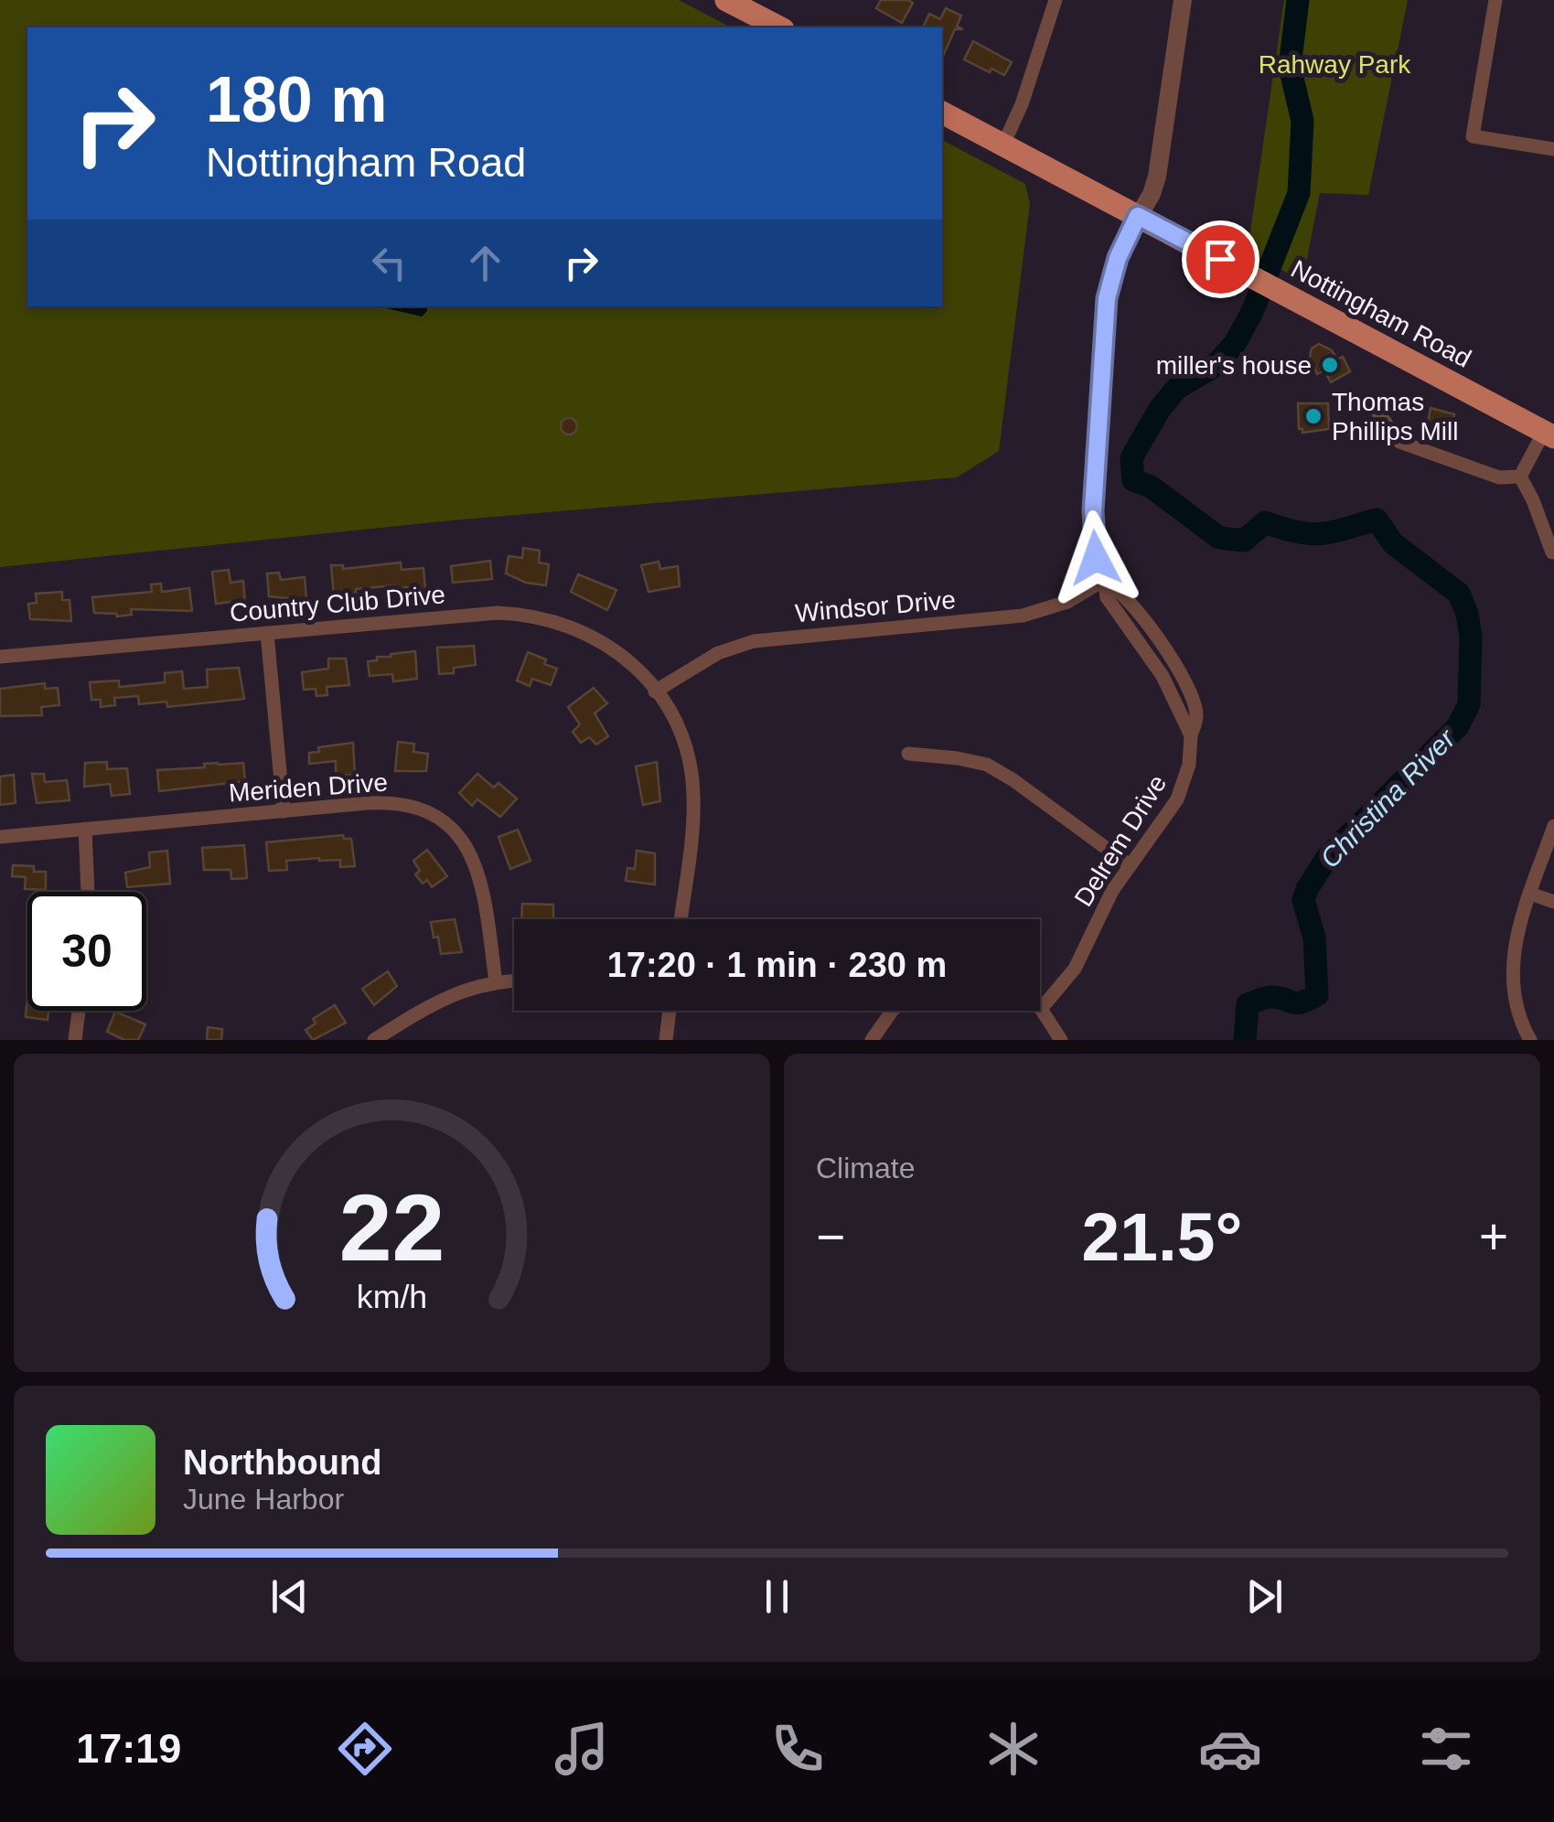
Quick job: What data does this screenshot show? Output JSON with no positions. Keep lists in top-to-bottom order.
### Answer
{
  "streets": {
    "main road": ["Nottingham Road"],
    "street": [
      "Country Club Drive",
      "Windsor Drive",
      "Meriden Drive",
      "Delrem Drive"
    ]
  },
  "crossings": [
    ["Country Club Drive", "Windsor Drive"],
    ["Windsor Drive", "Delrem Drive"]
  ],
  "water": ["Christina River"],
  "parks": ["Rahway Park"],
  "places": ["miller's house", "Thomas Phillips Mill"],
  "page": {
    "turn": ["180 m", "Nottingham Road"],
    "limit": "30",
    "trip": "17:20 · 1 min · 230 m",
    "tile": "Climate",
    "heat": ["−", "21.5°", "+"],
    "song": ["Northbound", "June Harbor"],
    "tabs": "17:19",
    "gauge": ["22", "km/h"]
  }
}
